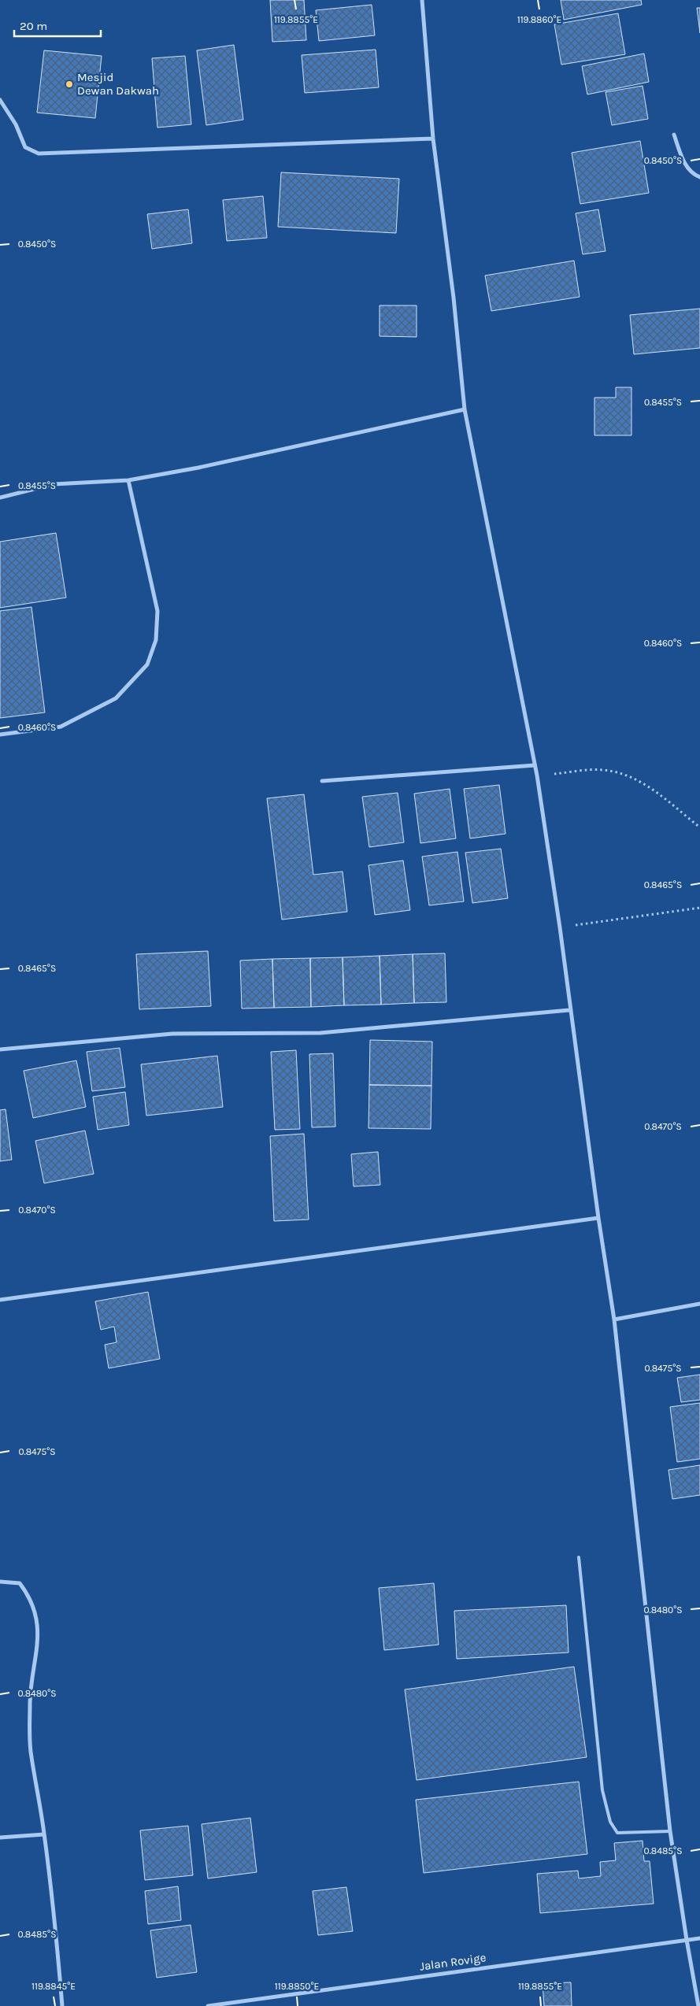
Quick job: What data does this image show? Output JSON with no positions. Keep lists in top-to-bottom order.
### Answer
{
  "streets": {
    "street": ["Jalan Rovige"]
  },
  "places": ["Mesjid Dewan Dakwah"],
  "scale_bar": "20 m",
  "coordinates": [
    "119.8855°E",
    "119.8860°E",
    "0.8450°S",
    "0.8455°S",
    "0.8460°S",
    "0.8465°S",
    "0.8470°S",
    "0.8475°S",
    "0.8480°S",
    "0.8485°S",
    "119.8845°E",
    "119.8850°E"
  ]
}
